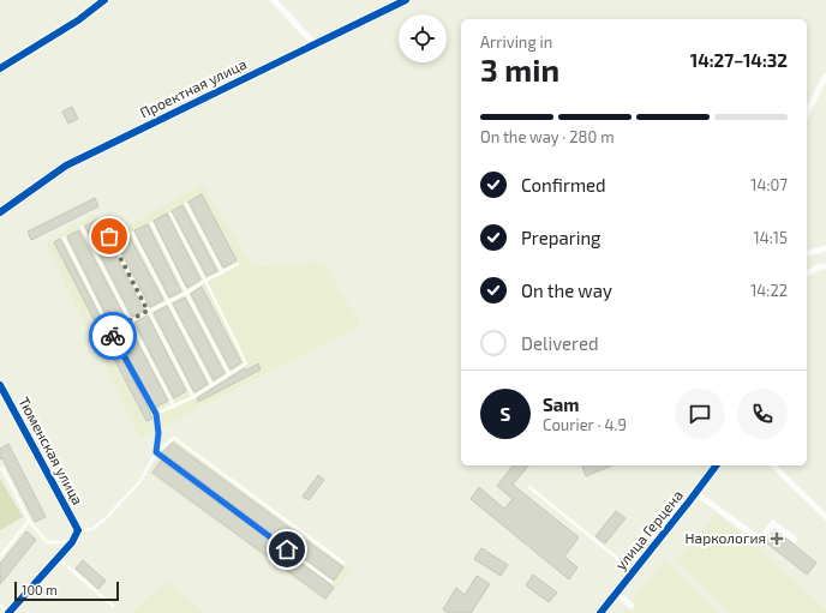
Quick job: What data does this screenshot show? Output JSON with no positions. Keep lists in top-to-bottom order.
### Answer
{
  "streets": {
    "street": ["Проектная улица", "Тюменская улица", "улица Герцена"]
  },
  "places": {
    "health": ["Наркология"]
  },
  "scale_bar": "100 m",
  "page": {
    "heading": ["3 min", "Arriving in", "14:27–14:32"],
    "panel": ["Sam", "Courier · 4.9"],
    "bar": "On the way · 280 m",
    "list": [
      ["Confirmed", "14:07"],
      ["Preparing", "14:15"],
      ["On the way", "14:22"],
      "Delivered"
    ],
    "round": "S",
    "scale": "100 m"
  }
}
